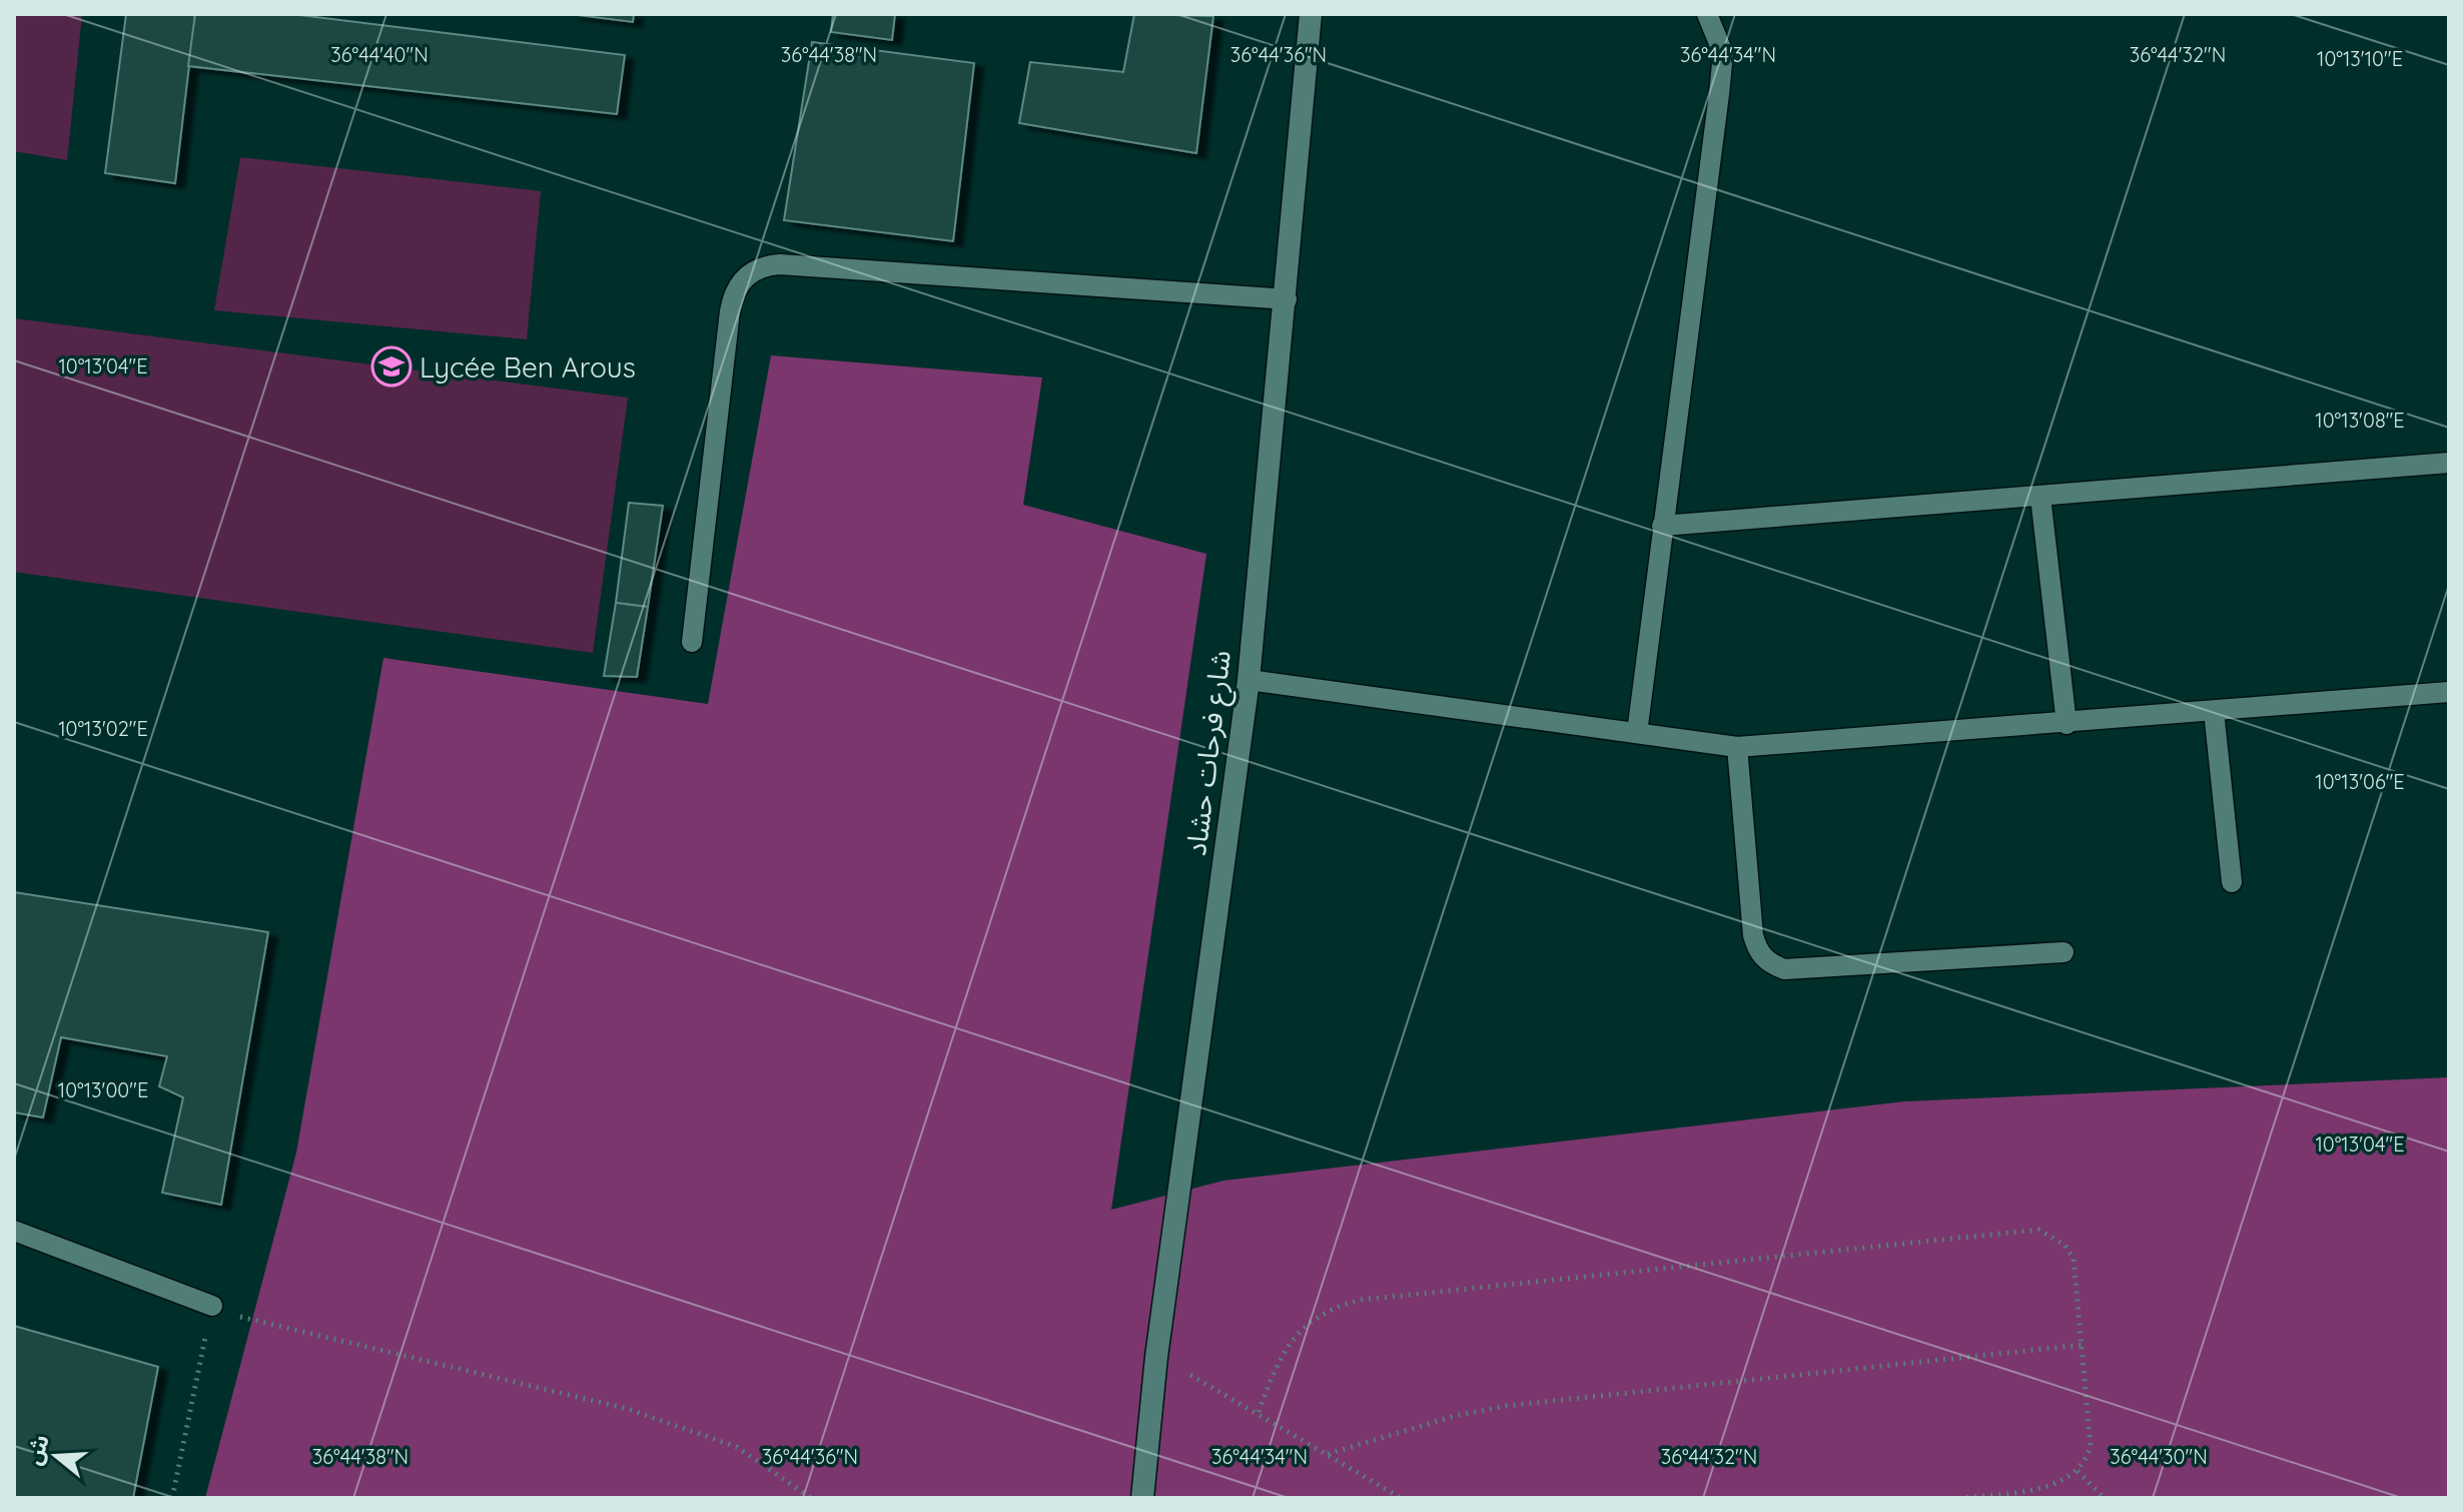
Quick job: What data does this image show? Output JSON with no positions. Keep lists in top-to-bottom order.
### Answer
{
  "streets": {
    "street": ["شارع فرحات حشاد"]
  },
  "places": {
    "school or university": ["Lycée Ben Arous"]
  },
  "north": "left",
  "coordinates": [
    "36°44'40\"N",
    "36°44'38\"N",
    "36°44'36\"N",
    "36°44'34\"N",
    "36°44'32\"N",
    "10°13'10\"E",
    "10°13'04\"E",
    "10°13'08\"E",
    "10°13'02\"E",
    "10°13'06\"E",
    "10°13'00\"E",
    "36°44'30\"N"
  ]
}
